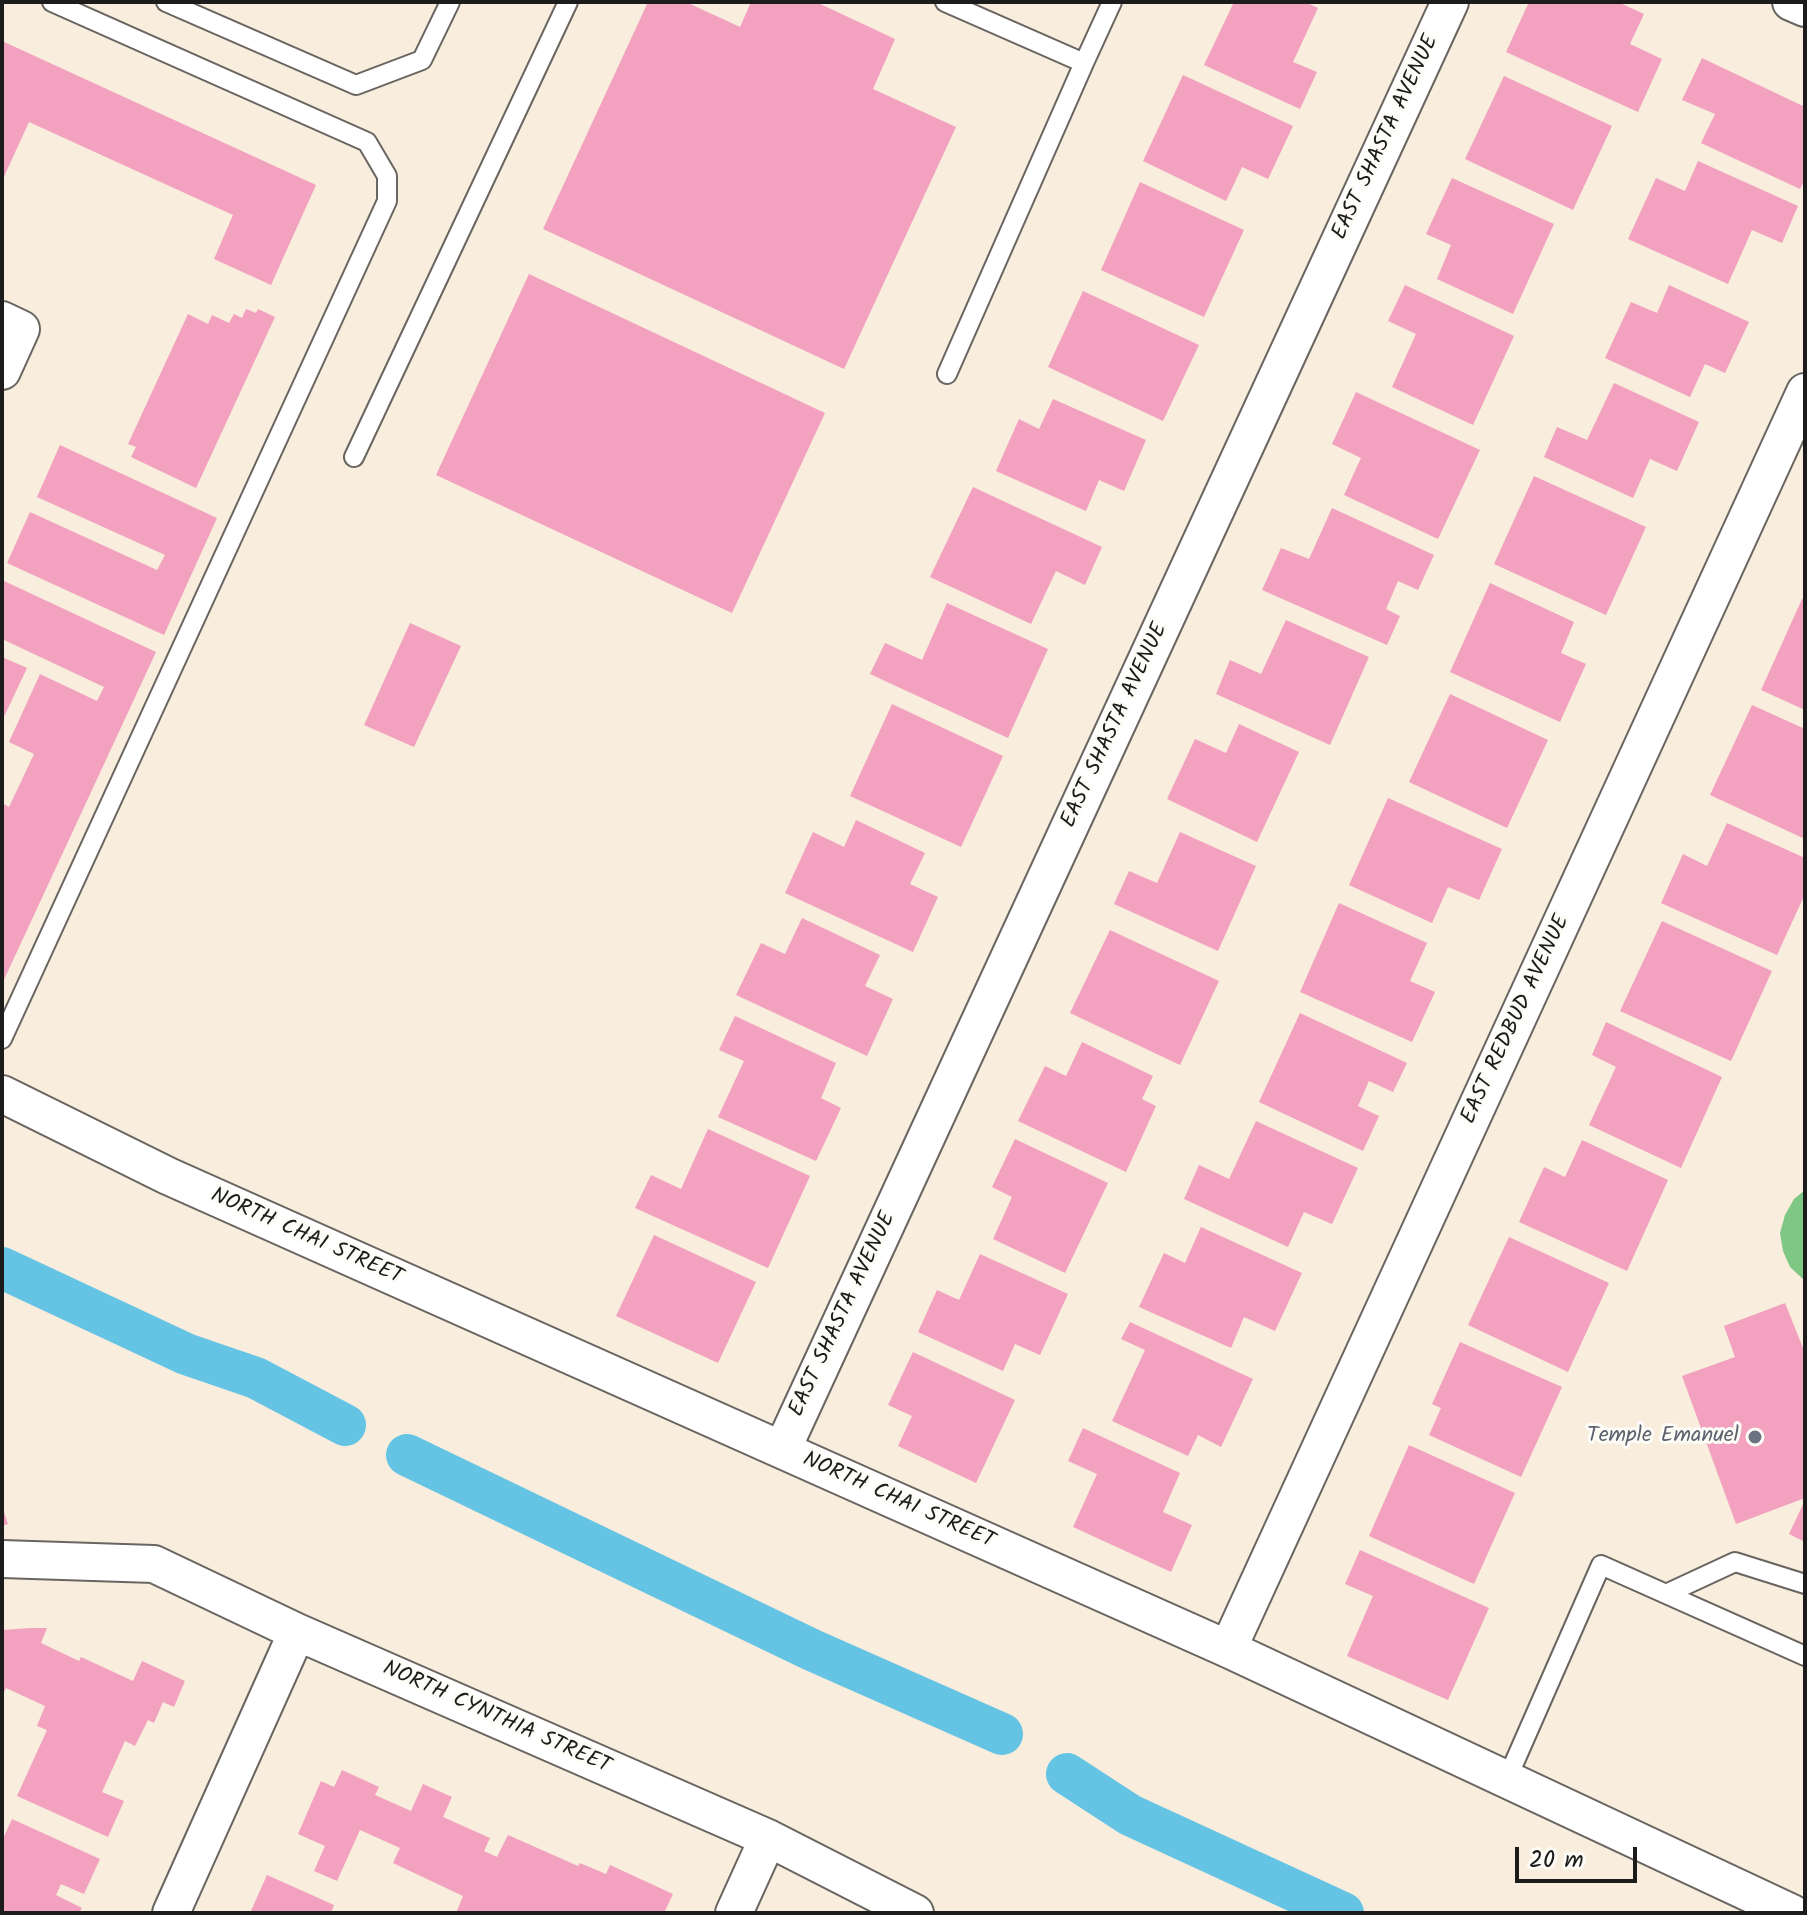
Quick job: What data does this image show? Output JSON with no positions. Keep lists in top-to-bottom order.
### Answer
{
  "streets": {
    "street": [
      "EAST SHASTA AVENUE",
      "EAST REDBUD AVENUE",
      "NORTH CHAI STREET",
      "NORTH CYNTHIA STREET"
    ]
  },
  "crossings": [
    ["EAST SHASTA AVENUE", "NORTH CHAI STREET"],
    ["EAST REDBUD AVENUE", "NORTH CHAI STREET"]
  ],
  "places": ["Temple Emanuel"],
  "scale_bar": "20 m"
}
